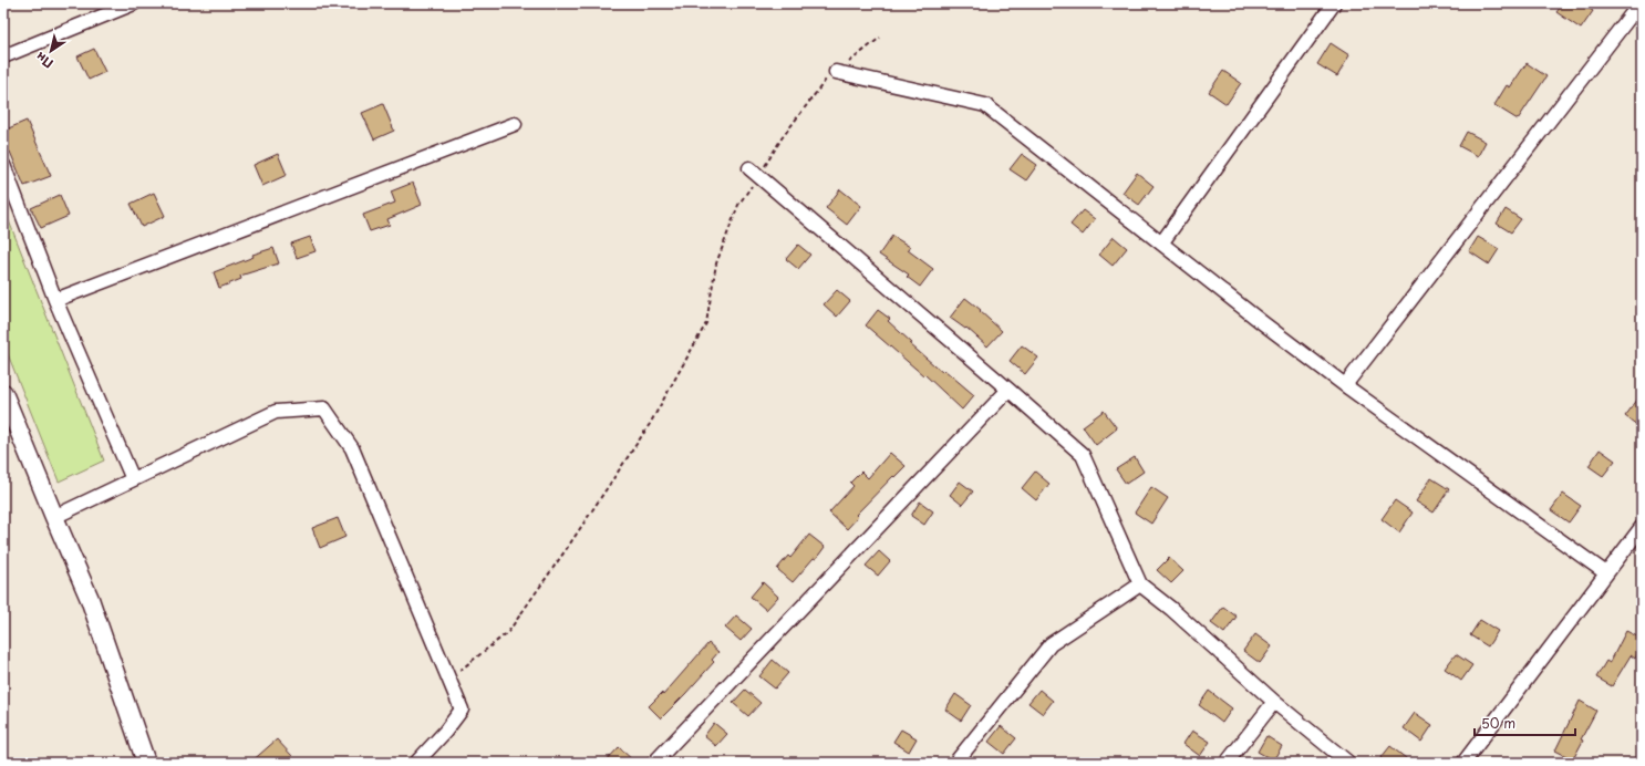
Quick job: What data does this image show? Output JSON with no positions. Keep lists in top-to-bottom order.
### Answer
{
  "scale_bar": "50 m",
  "north": "bottom left"
}
